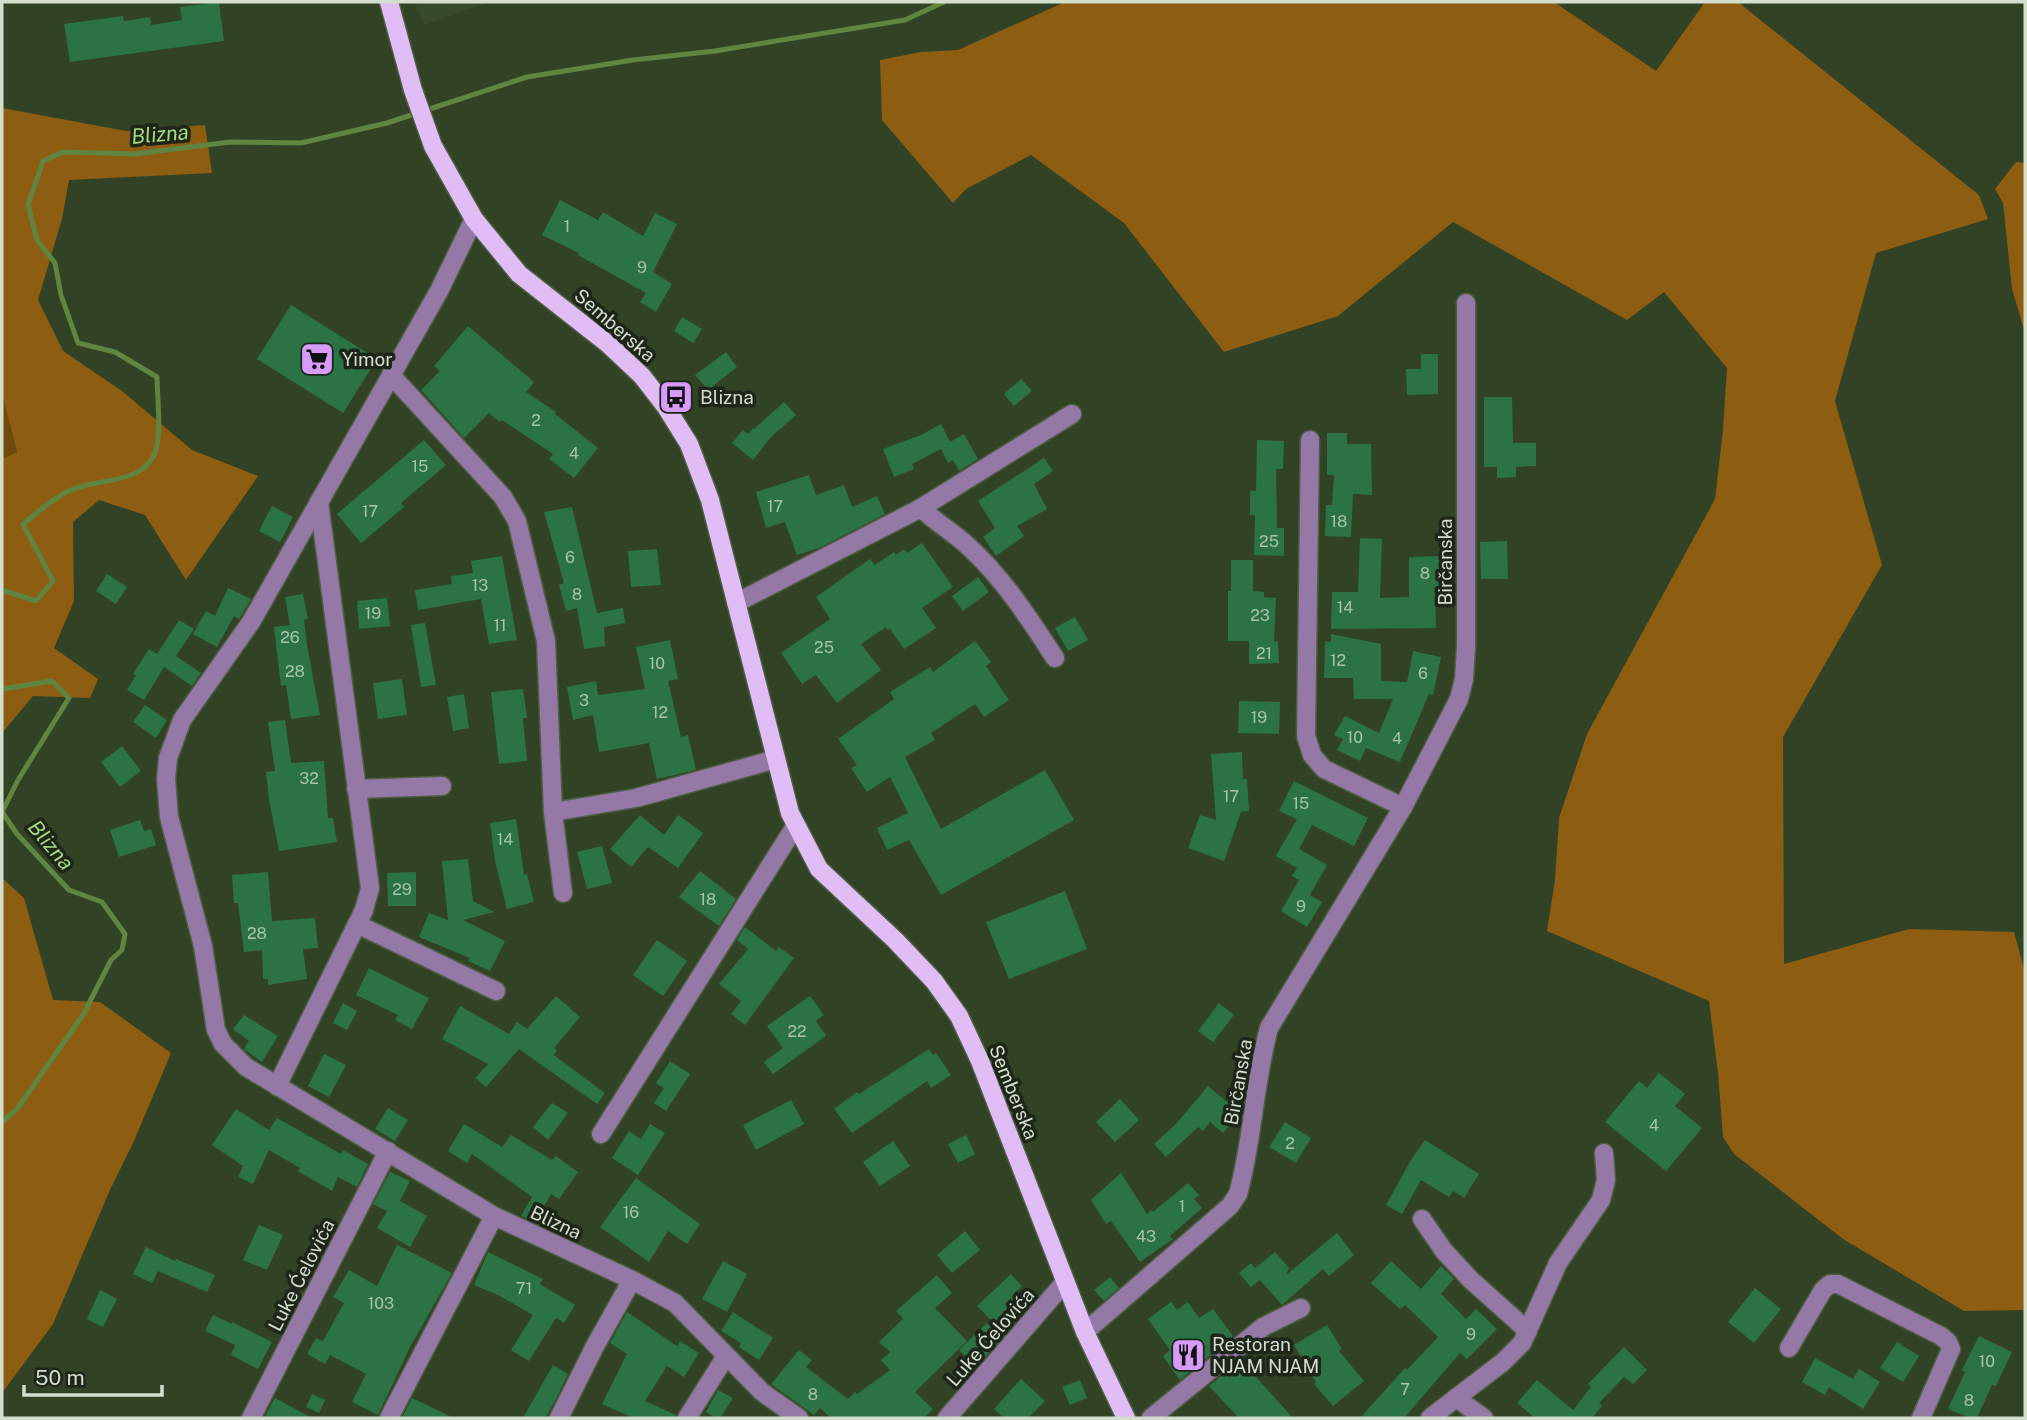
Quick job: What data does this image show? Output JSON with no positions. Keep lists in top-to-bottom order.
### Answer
{
  "streets": {
    "main road": ["Semberska"],
    "street": ["Birčanska", "Blizna", "Luke Ćelovića"]
  },
  "crossings": [
    ["Semberska", "Birčanska"],
    ["Semberska", "Blizna"],
    ["Semberska", "Luke Ćelovića"],
    ["Blizna", "Luke Ćelovića"]
  ],
  "water": ["Blizna"],
  "places": {
    "supermarket": ["Yimor"],
    "bus stop": ["Blizna"],
    "restaurant": ["Restoran NJAM NJAM"]
  },
  "house_numbers": [
    "1",
    "9",
    "2",
    "4",
    "15",
    "17",
    "17",
    "18",
    "25",
    "6",
    "8",
    "13",
    "8",
    "14",
    "19",
    "23",
    "11",
    "26",
    "25",
    "21",
    "12",
    "10",
    "28",
    "6",
    "3",
    "12",
    "19",
    "10",
    "4",
    "32",
    "17",
    "15",
    "14",
    "29",
    "18",
    "9",
    "28",
    "22",
    "4",
    "2",
    "1",
    "16",
    "43",
    "71",
    "103",
    "9",
    "10",
    "7",
    "8",
    "8"
  ],
  "scale_bar": "50 m"
}
